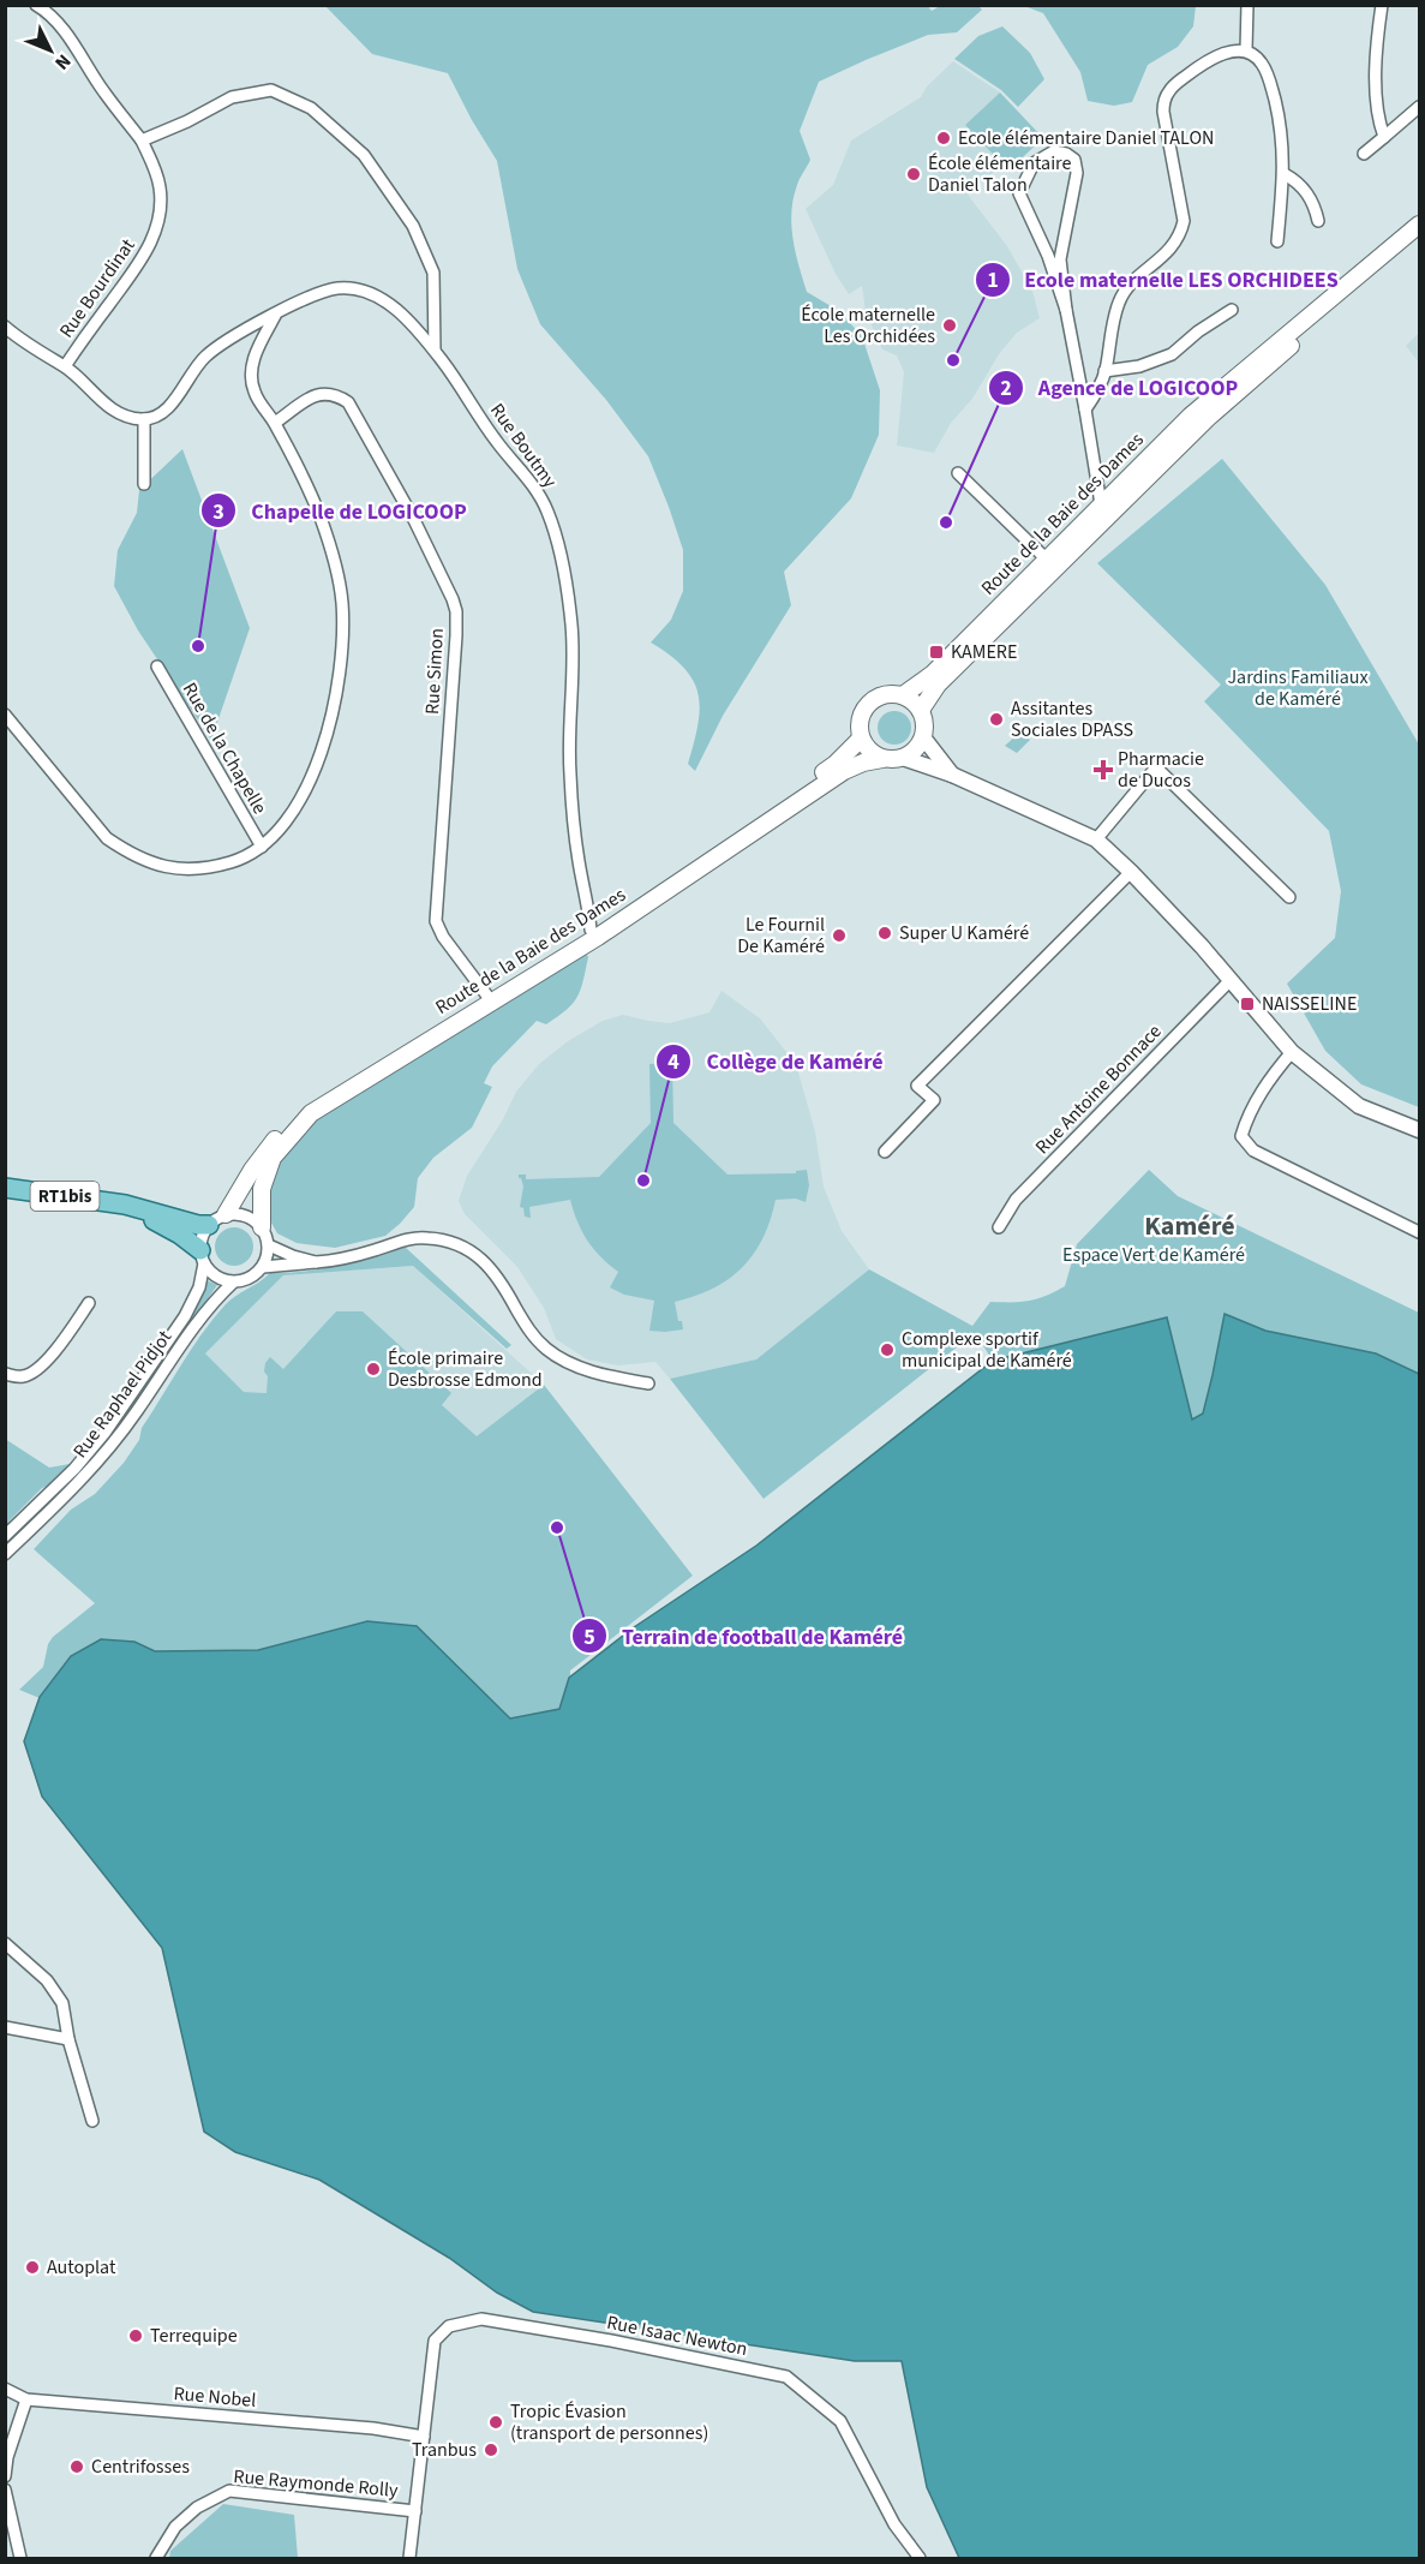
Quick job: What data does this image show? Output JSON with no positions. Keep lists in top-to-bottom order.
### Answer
{
  "streets": {
    "main road": ["Route de la Baie des Dames", "RT1bis"],
    "street": [
      "Rue Bourdinat",
      "Rue Boutmy",
      "Rue Simon",
      "Rue de la Chapelle",
      "Rue Antoine Bonnace",
      "Rue Raphael Pidjot",
      "Rue Isaac Newton",
      "Rue Nobel",
      "Rue Raymonde Rolly"
    ]
  },
  "crossings": [
    ["Rue Boutmy", "Route de la Baie des Dames"],
    ["Route de la Baie des Dames", "Rue Simon"],
    ["Route de la Baie des Dames", "RT1bis"],
    ["Route de la Baie des Dames", "Rue Raphael Pidjot"],
    ["RT1bis", "Rue Raphael Pidjot"],
    ["Rue Isaac Newton", "Rue Nobel"],
    ["Rue Isaac Newton", "Rue Raymonde Rolly"]
  ],
  "districts": ["Kaméré"],
  "parks": ["Jardins Familiaux de Kaméré", "Espace Vert de Kaméré"],
  "places": {
    "other": [
      "Ecole élémentaire Daniel TALON",
      "École élémentaire Daniel Talon",
      "École maternelle Les Orchidées",
      "Ecole maternelle LES ORCHIDEES",
      "Agence de LOGICOOP",
      "Chapelle de LOGICOOP",
      "Assitantes Sociales DPASS",
      "Super U Kaméré",
      "Le Fournil De Kaméré",
      "Collège de Kaméré",
      "Complexe sportif municipal de Kaméré",
      "École primaire Desbrosse Edmond",
      "Terrain de football de Kaméré",
      "Autoplat",
      "Terrequipe",
      "Tropic Évasion (transport de personnes)",
      "Tranbus",
      "Centrifosses"
    ],
    "transit": ["KAMERE", "NAISSELINE"],
    "health": ["Pharmacie de Ducos"]
  },
  "north": "bottom right"
}
